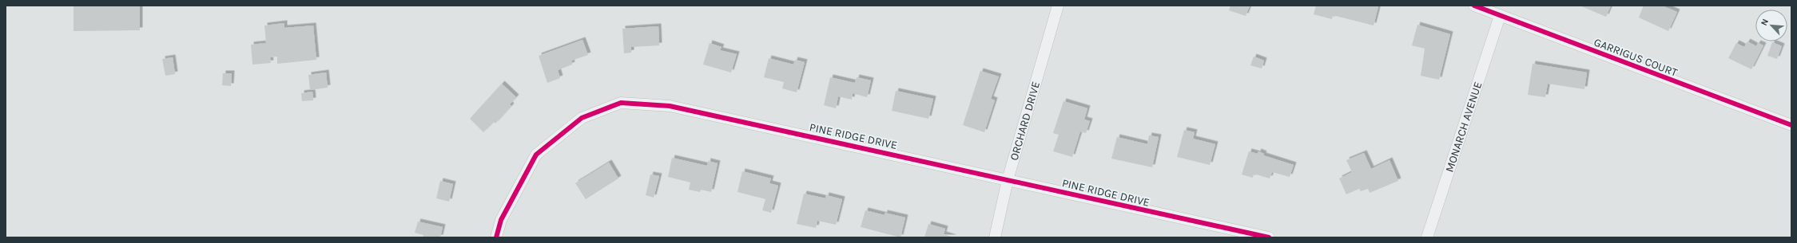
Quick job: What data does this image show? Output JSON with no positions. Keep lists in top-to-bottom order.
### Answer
{
  "streets": {
    "street": [
      "GARRIGUS COURT",
      "ORCHARD DRIVE",
      "MONARCH AVENUE",
      "PINE RIDGE DRIVE"
    ]
  },
  "crossings": [
    ["GARRIGUS COURT", "MONARCH AVENUE"],
    ["ORCHARD DRIVE", "PINE RIDGE DRIVE"]
  ],
  "north": "top left"
}
